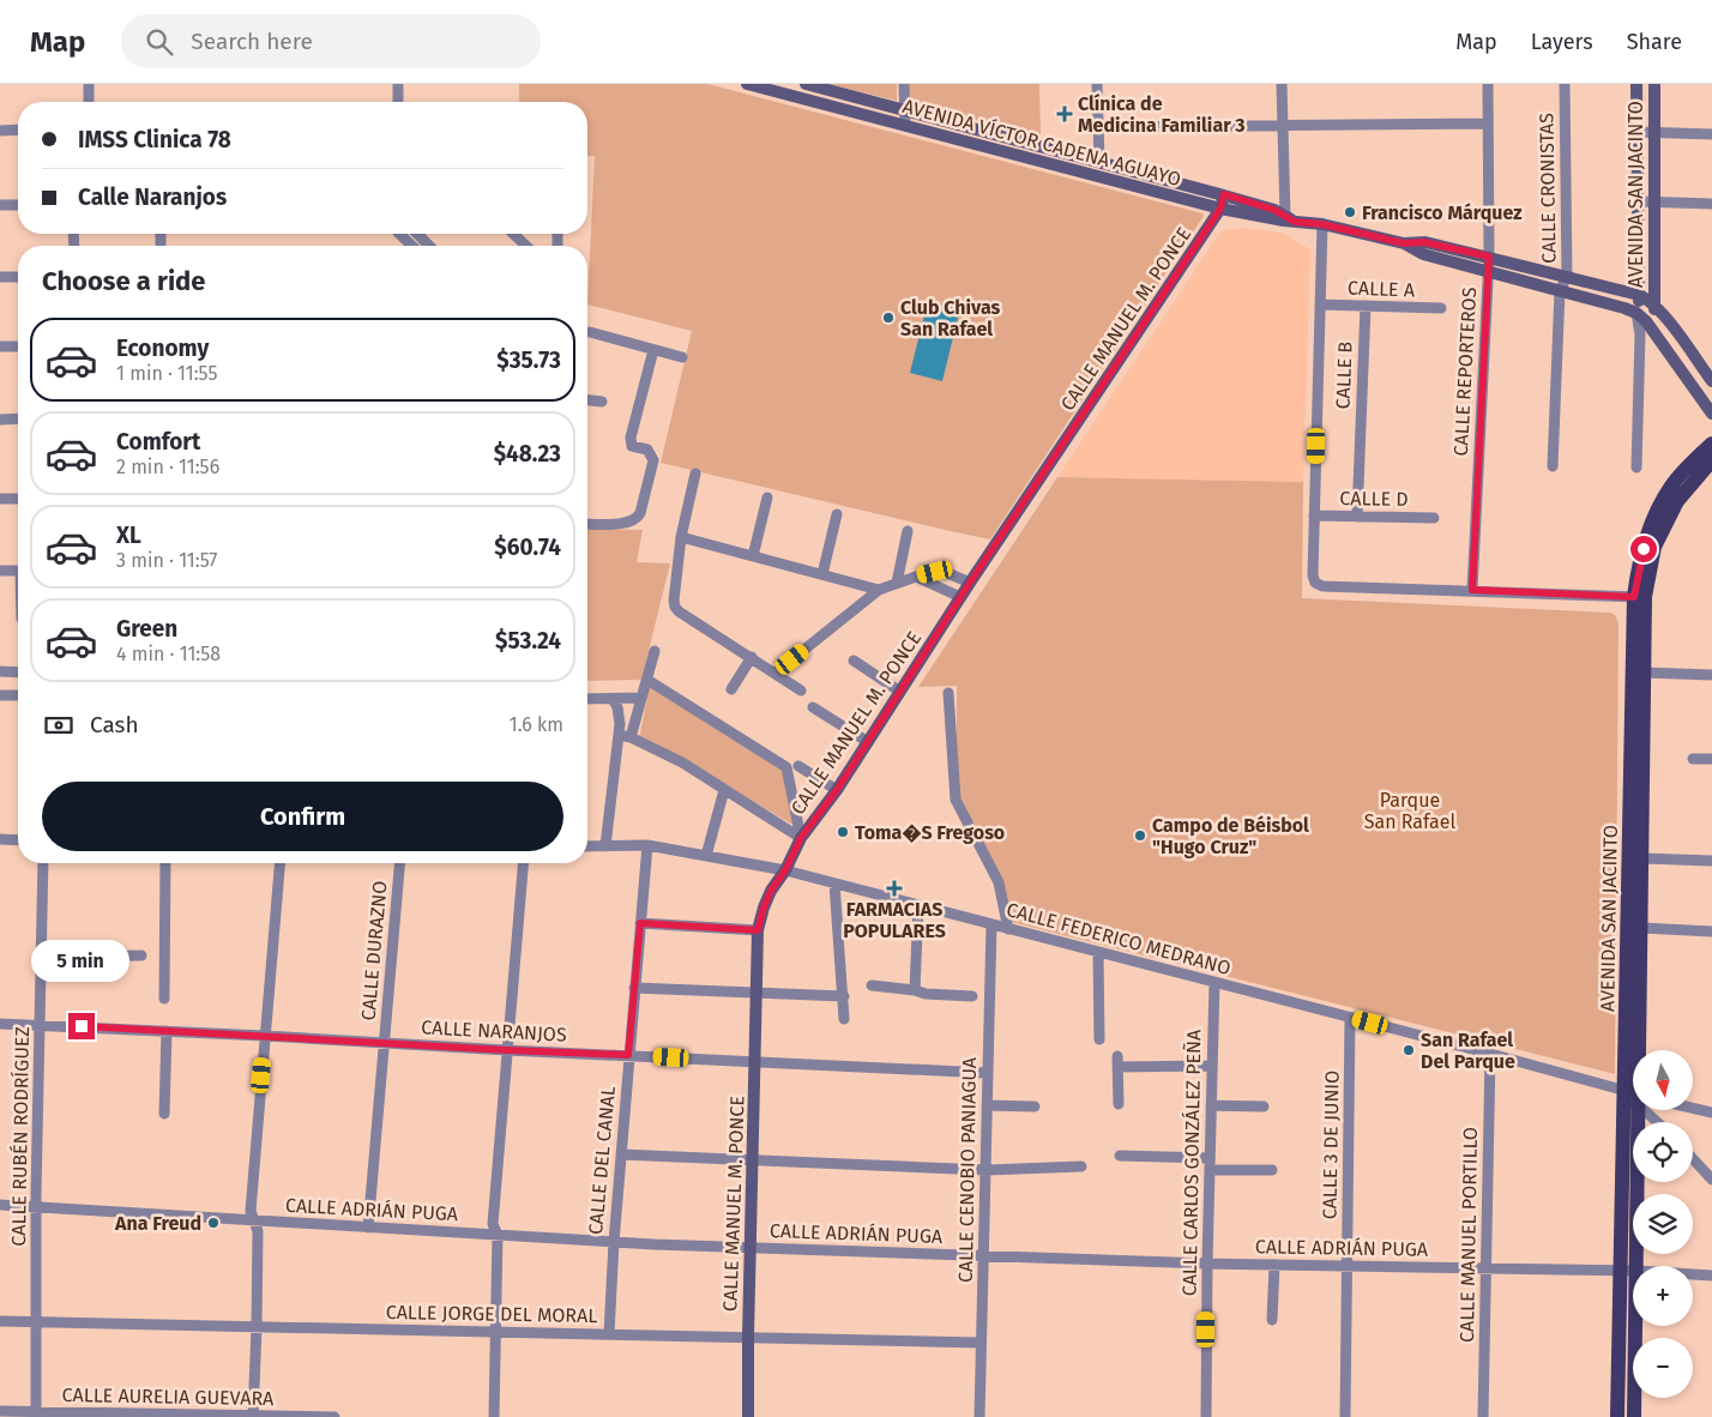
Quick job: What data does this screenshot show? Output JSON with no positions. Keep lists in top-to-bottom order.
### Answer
{
  "streets": {
    "main road": ["AVENIDA SAN JACINTO"],
    "street": [
      "AVENIDA VÍCTOR CADENA AGUAYO",
      "CALLE CRONISTAS",
      "CALLE A",
      "CALLE MANUEL M. PONCE",
      "CALLE REPORTEROS",
      "CALLE B",
      "CALLE D",
      "CALLE FEDERICO MEDRANO",
      "CALLE DURAZNO",
      "CALLE NARANJOS",
      "CALLE RUBÉN RODRÍGUEZ",
      "CALLE 3 DE JUNIO",
      "CALLE DEL CANAL",
      "CALLE CARLOS GONZÁLEZ PEÑA",
      "CALLE CENOBIO PANIAGUA",
      "CALLE ADRIÁN PUGA",
      "CALLE MANUEL PORTILLO",
      "CALLE JORGE DEL MORAL",
      "CALLE AURELIA GUEVARA"
    ]
  },
  "crossings": [
    ["AVENIDA VÍCTOR CADENA AGUAYO", "CALLE CRONISTAS"],
    ["AVENIDA VÍCTOR CADENA AGUAYO", "AVENIDA SAN JACINTO"],
    ["AVENIDA VÍCTOR CADENA AGUAYO", "CALLE MANUEL M. PONCE"],
    ["AVENIDA VÍCTOR CADENA AGUAYO", "CALLE REPORTEROS"],
    ["AVENIDA SAN JACINTO", "CALLE ADRIÁN PUGA"],
    ["CALLE A", "CALLE B"],
    ["CALLE MANUEL M. PONCE", "CALLE FEDERICO MEDRANO"],
    ["CALLE MANUEL M. PONCE", "CALLE NARANJOS"],
    ["CALLE MANUEL M. PONCE", "CALLE ADRIÁN PUGA"],
    ["CALLE MANUEL M. PONCE", "CALLE JORGE DEL MORAL"],
    ["CALLE B", "CALLE D"],
    ["CALLE FEDERICO MEDRANO", "CALLE 3 DE JUNIO"],
    ["CALLE FEDERICO MEDRANO", "CALLE DEL CANAL"],
    ["CALLE FEDERICO MEDRANO", "CALLE CARLOS GONZÁLEZ PEÑA"],
    ["CALLE FEDERICO MEDRANO", "CALLE CENOBIO PANIAGUA"],
    ["CALLE FEDERICO MEDRANO", "CALLE MANUEL PORTILLO"],
    ["CALLE DURAZNO", "CALLE NARANJOS"],
    ["CALLE DURAZNO", "CALLE ADRIÁN PUGA"],
    ["CALLE NARANJOS", "CALLE RUBÉN RODRÍGUEZ"],
    ["CALLE NARANJOS", "CALLE DEL CANAL"],
    ["CALLE NARANJOS", "CALLE CENOBIO PANIAGUA"],
    ["CALLE RUBÉN RODRÍGUEZ", "CALLE ADRIÁN PUGA"],
    ["CALLE RUBÉN RODRÍGUEZ", "CALLE JORGE DEL MORAL"],
    ["CALLE RUBÉN RODRÍGUEZ", "CALLE AURELIA GUEVARA"],
    ["CALLE 3 DE JUNIO", "CALLE ADRIÁN PUGA"],
    ["CALLE DEL CANAL", "CALLE ADRIÁN PUGA"],
    ["CALLE DEL CANAL", "CALLE JORGE DEL MORAL"],
    ["CALLE CARLOS GONZÁLEZ PEÑA", "CALLE ADRIÁN PUGA"],
    ["CALLE CENOBIO PANIAGUA", "CALLE ADRIÁN PUGA"],
    ["CALLE CENOBIO PANIAGUA", "CALLE JORGE DEL MORAL"],
    ["CALLE ADRIÁN PUGA", "CALLE MANUEL PORTILLO"]
  ],
  "parks": ["Parque San Rafael"],
  "places": {
    "health": ["Clínica de Medicina Familiar 3", "FARMACIAS POPULARES"],
    "other": [
      "Francisco Márquez",
      "Club Chivas San Rafael",
      "Toma�S Fregoso",
      "Campo de Béisbol \"Hugo Cruz\"",
      "San Rafael Del Parque",
      "Ana Freud"
    ]
  },
  "north": "bottom",
  "page": {
    "header": "Map",
    "search": "Search here",
    "nav": ["Map", "Layers", "Share"],
    "banner": ["IMSS Clinica 78", "Calle Naranjos"],
    "heading": "Choose a ride",
    "list": [
      {
        "name": "Economy",
        "note": "1 min · 11:55",
        "value": "$35.73"
      },
      {
        "name": "Comfort",
        "note": "2 min · 11:56",
        "value": "$48.23"
      },
      {
        "name": "XL",
        "note": "3 min · 11:57",
        "value": "$60.74"
      },
      {
        "name": "Green",
        "note": "4 min · 11:58",
        "value": "$53.24"
      }
    ],
    "pay": ["Cash", "1.6 km"],
    "buttons": "Confirm",
    "bubble": "5 min",
    "map_buttons": ["+", "−"]
  }
}
